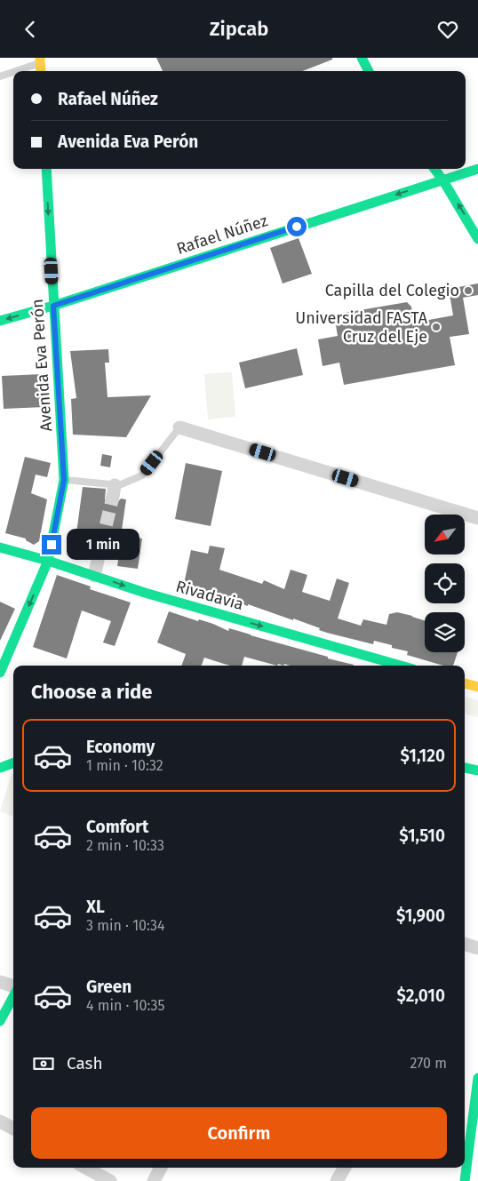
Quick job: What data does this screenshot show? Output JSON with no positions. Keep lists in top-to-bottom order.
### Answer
{
  "streets": {
    "main road": ["Rafael Núñez", "Avenida Eva Perón", "Rivadavia"]
  },
  "crossings": [
    ["Rafael Núñez", "Avenida Eva Perón"],
    ["Avenida Eva Perón", "Rivadavia"]
  ],
  "one_way": ["Rafael Núñez", "Avenida Eva Perón", "Rivadavia"],
  "places": ["Capilla del Colegio", "Universidad FASTA Cruz del Eje"],
  "north": "bottom left",
  "page": {
    "header": "Zipcab",
    "banner": ["Rafael Núñez", "Avenida Eva Perón"],
    "bubble": "1 min",
    "heading": "Choose a ride",
    "list": [
      {
        "name": "Economy",
        "note": "1 min · 10:32",
        "value": "$1,120"
      },
      {
        "name": "Comfort",
        "note": "2 min · 10:33",
        "value": "$1,510"
      },
      {
        "name": "XL",
        "note": "3 min · 10:34",
        "value": "$1,900"
      },
      {
        "name": "Green",
        "note": "4 min · 10:35",
        "value": "$2,010"
      }
    ],
    "pay": ["Cash", "270 m"],
    "buttons": "Confirm"
  }
}
